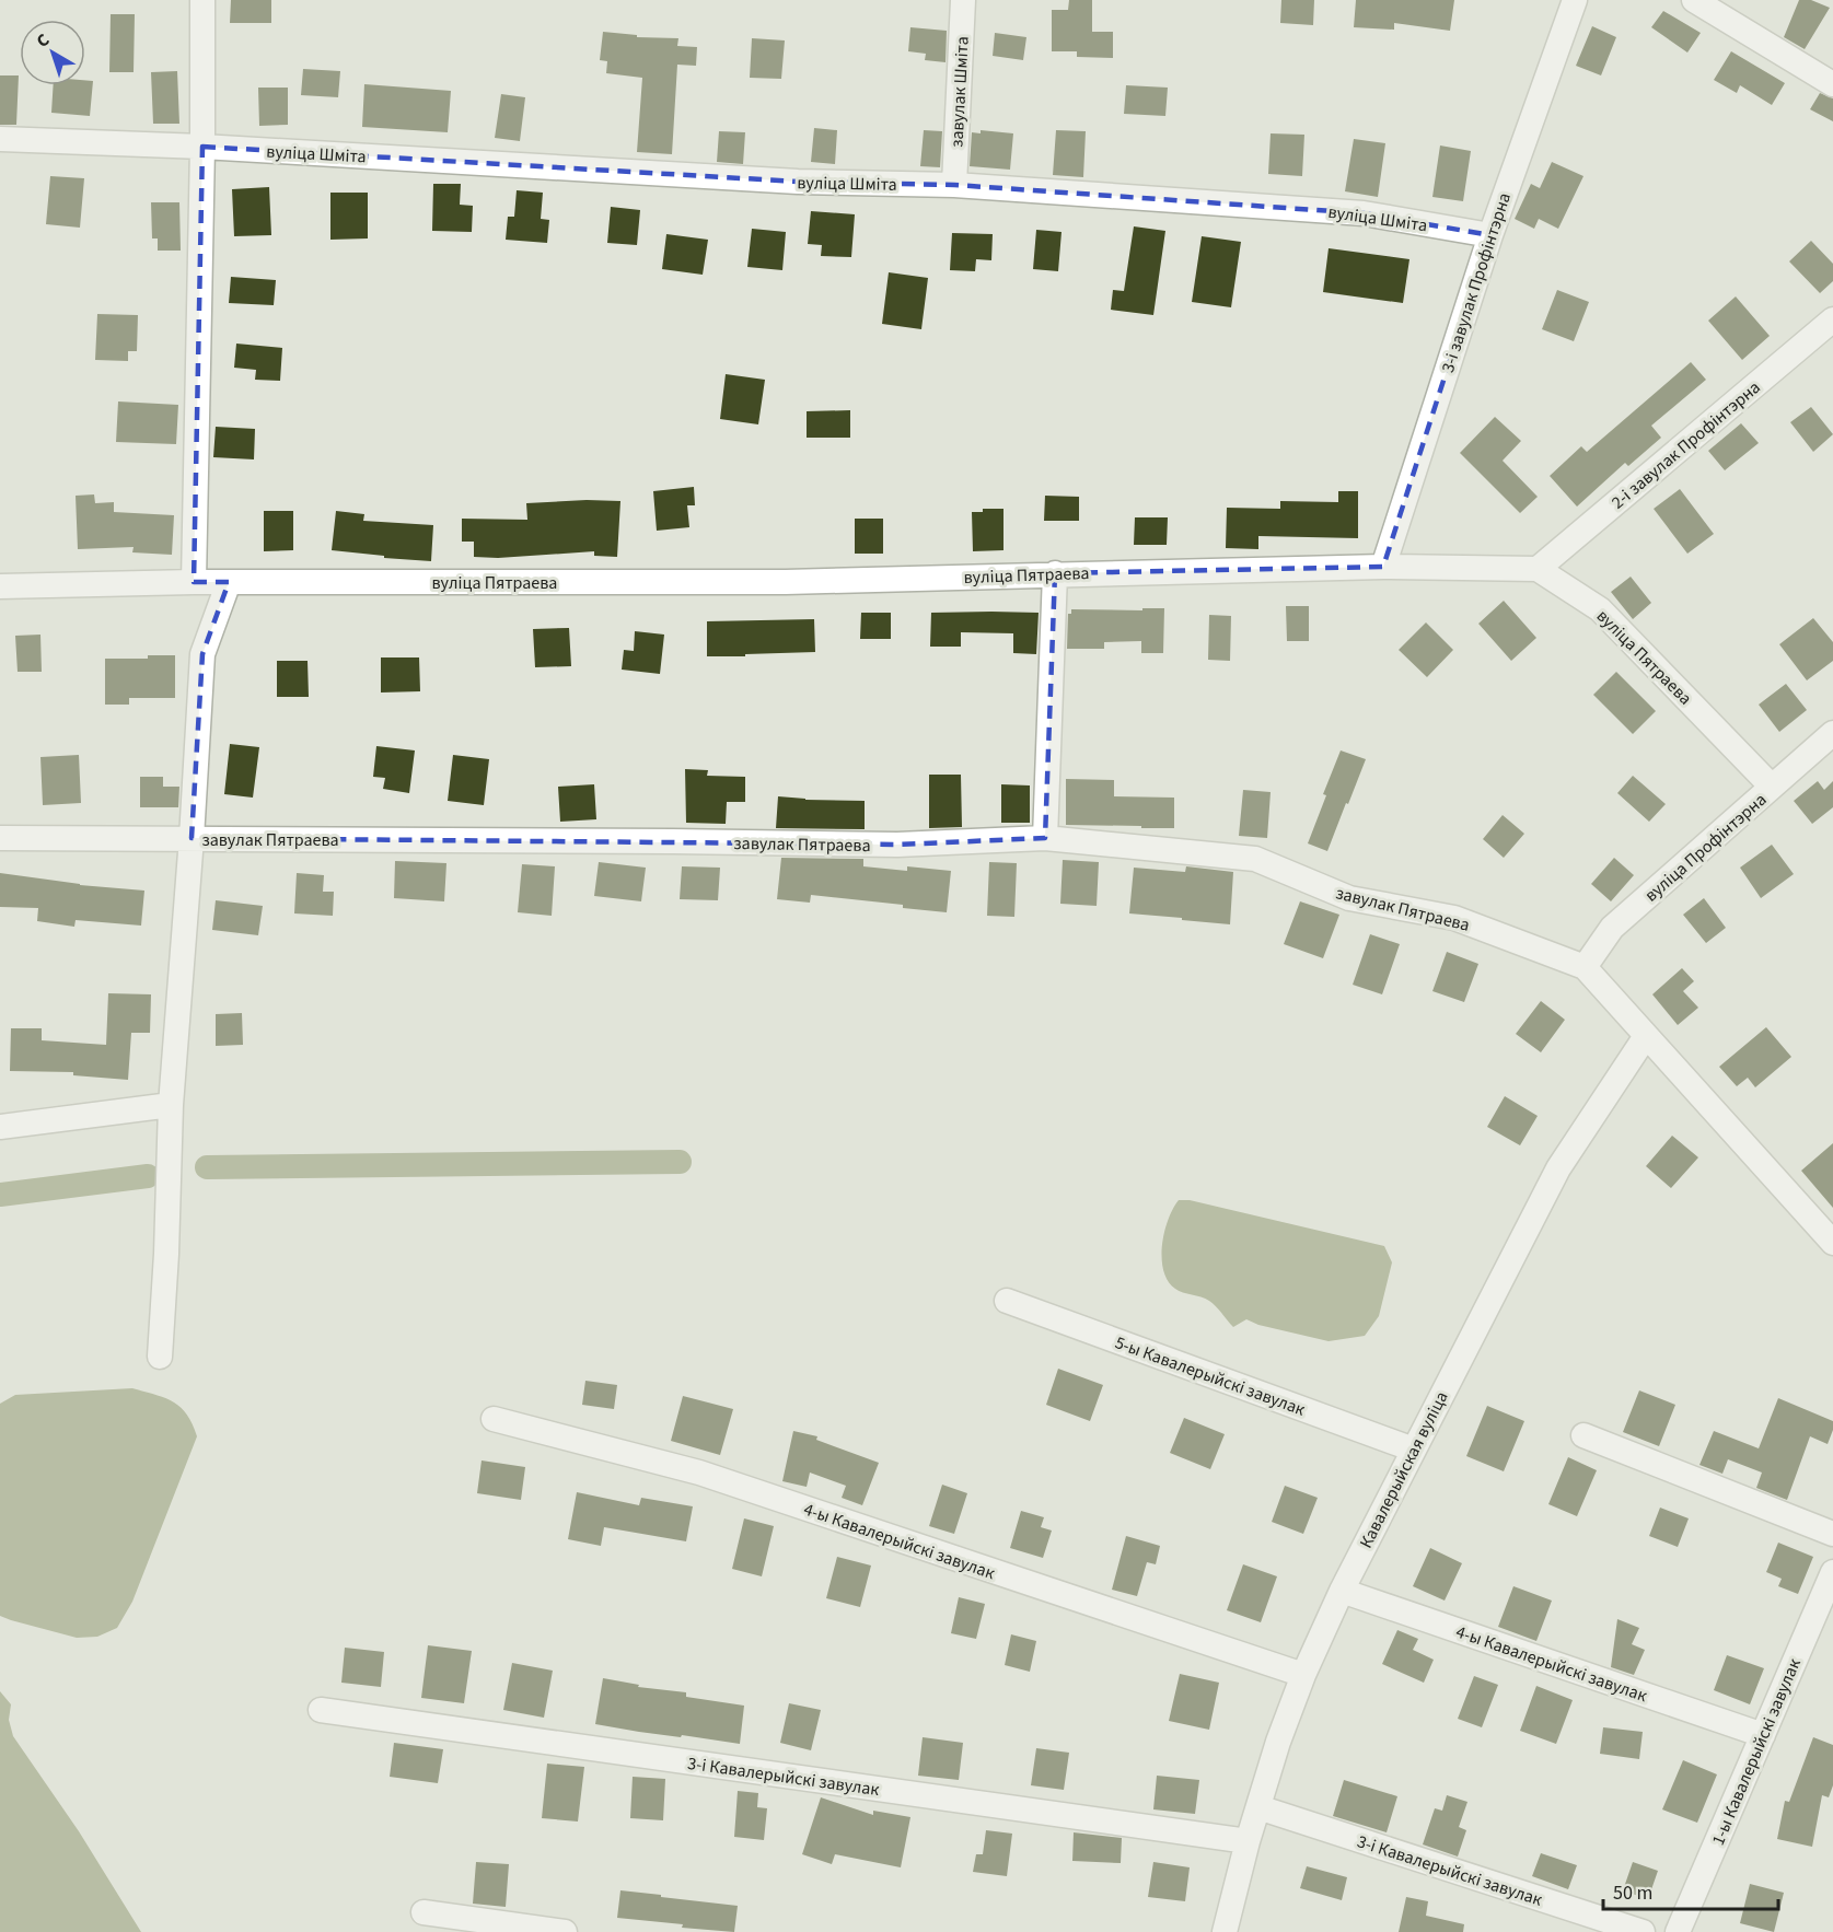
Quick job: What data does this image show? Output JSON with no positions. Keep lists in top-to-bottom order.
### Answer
{
  "streets": {
    "street": [
      "завулак Шміта",
      "вуліца Шміта",
      "3-і завулак Профінтэрна",
      "2-і завулак Профінтэрна",
      "вуліца Пятраева",
      "завулак Пятраева",
      "вуліца Профінтэрна",
      "5-ы Кавалерыйскі завулак",
      "Кавалерыйская вуліца",
      "4-ы Кавалерыйскі завулак",
      "1-ы Кавалерыйскі завулак",
      "3-і Кавалерыйскі завулак"
    ]
  },
  "crossings": [
    ["завулак Шміта", "вуліца Шміта"],
    ["вуліца Шміта", "3-і завулак Профінтэрна"],
    ["3-і завулак Профінтэрна", "вуліца Пятраева"],
    ["2-і завулак Профінтэрна", "вуліца Пятраева"],
    ["вуліца Пятраева", "вуліца Профінтэрна"],
    ["завулак Пятраева", "вуліца Профінтэрна"],
    ["5-ы Кавалерыйскі завулак", "Кавалерыйская вуліца"],
    ["Кавалерыйская вуліца", "4-ы Кавалерыйскі завулак"],
    ["Кавалерыйская вуліца", "3-і Кавалерыйскі завулак"],
    ["4-ы Кавалерыйскі завулак", "1-ы Кавалерыйскі завулак"]
  ],
  "scale_bar": "50 m",
  "north": "top left"
}
